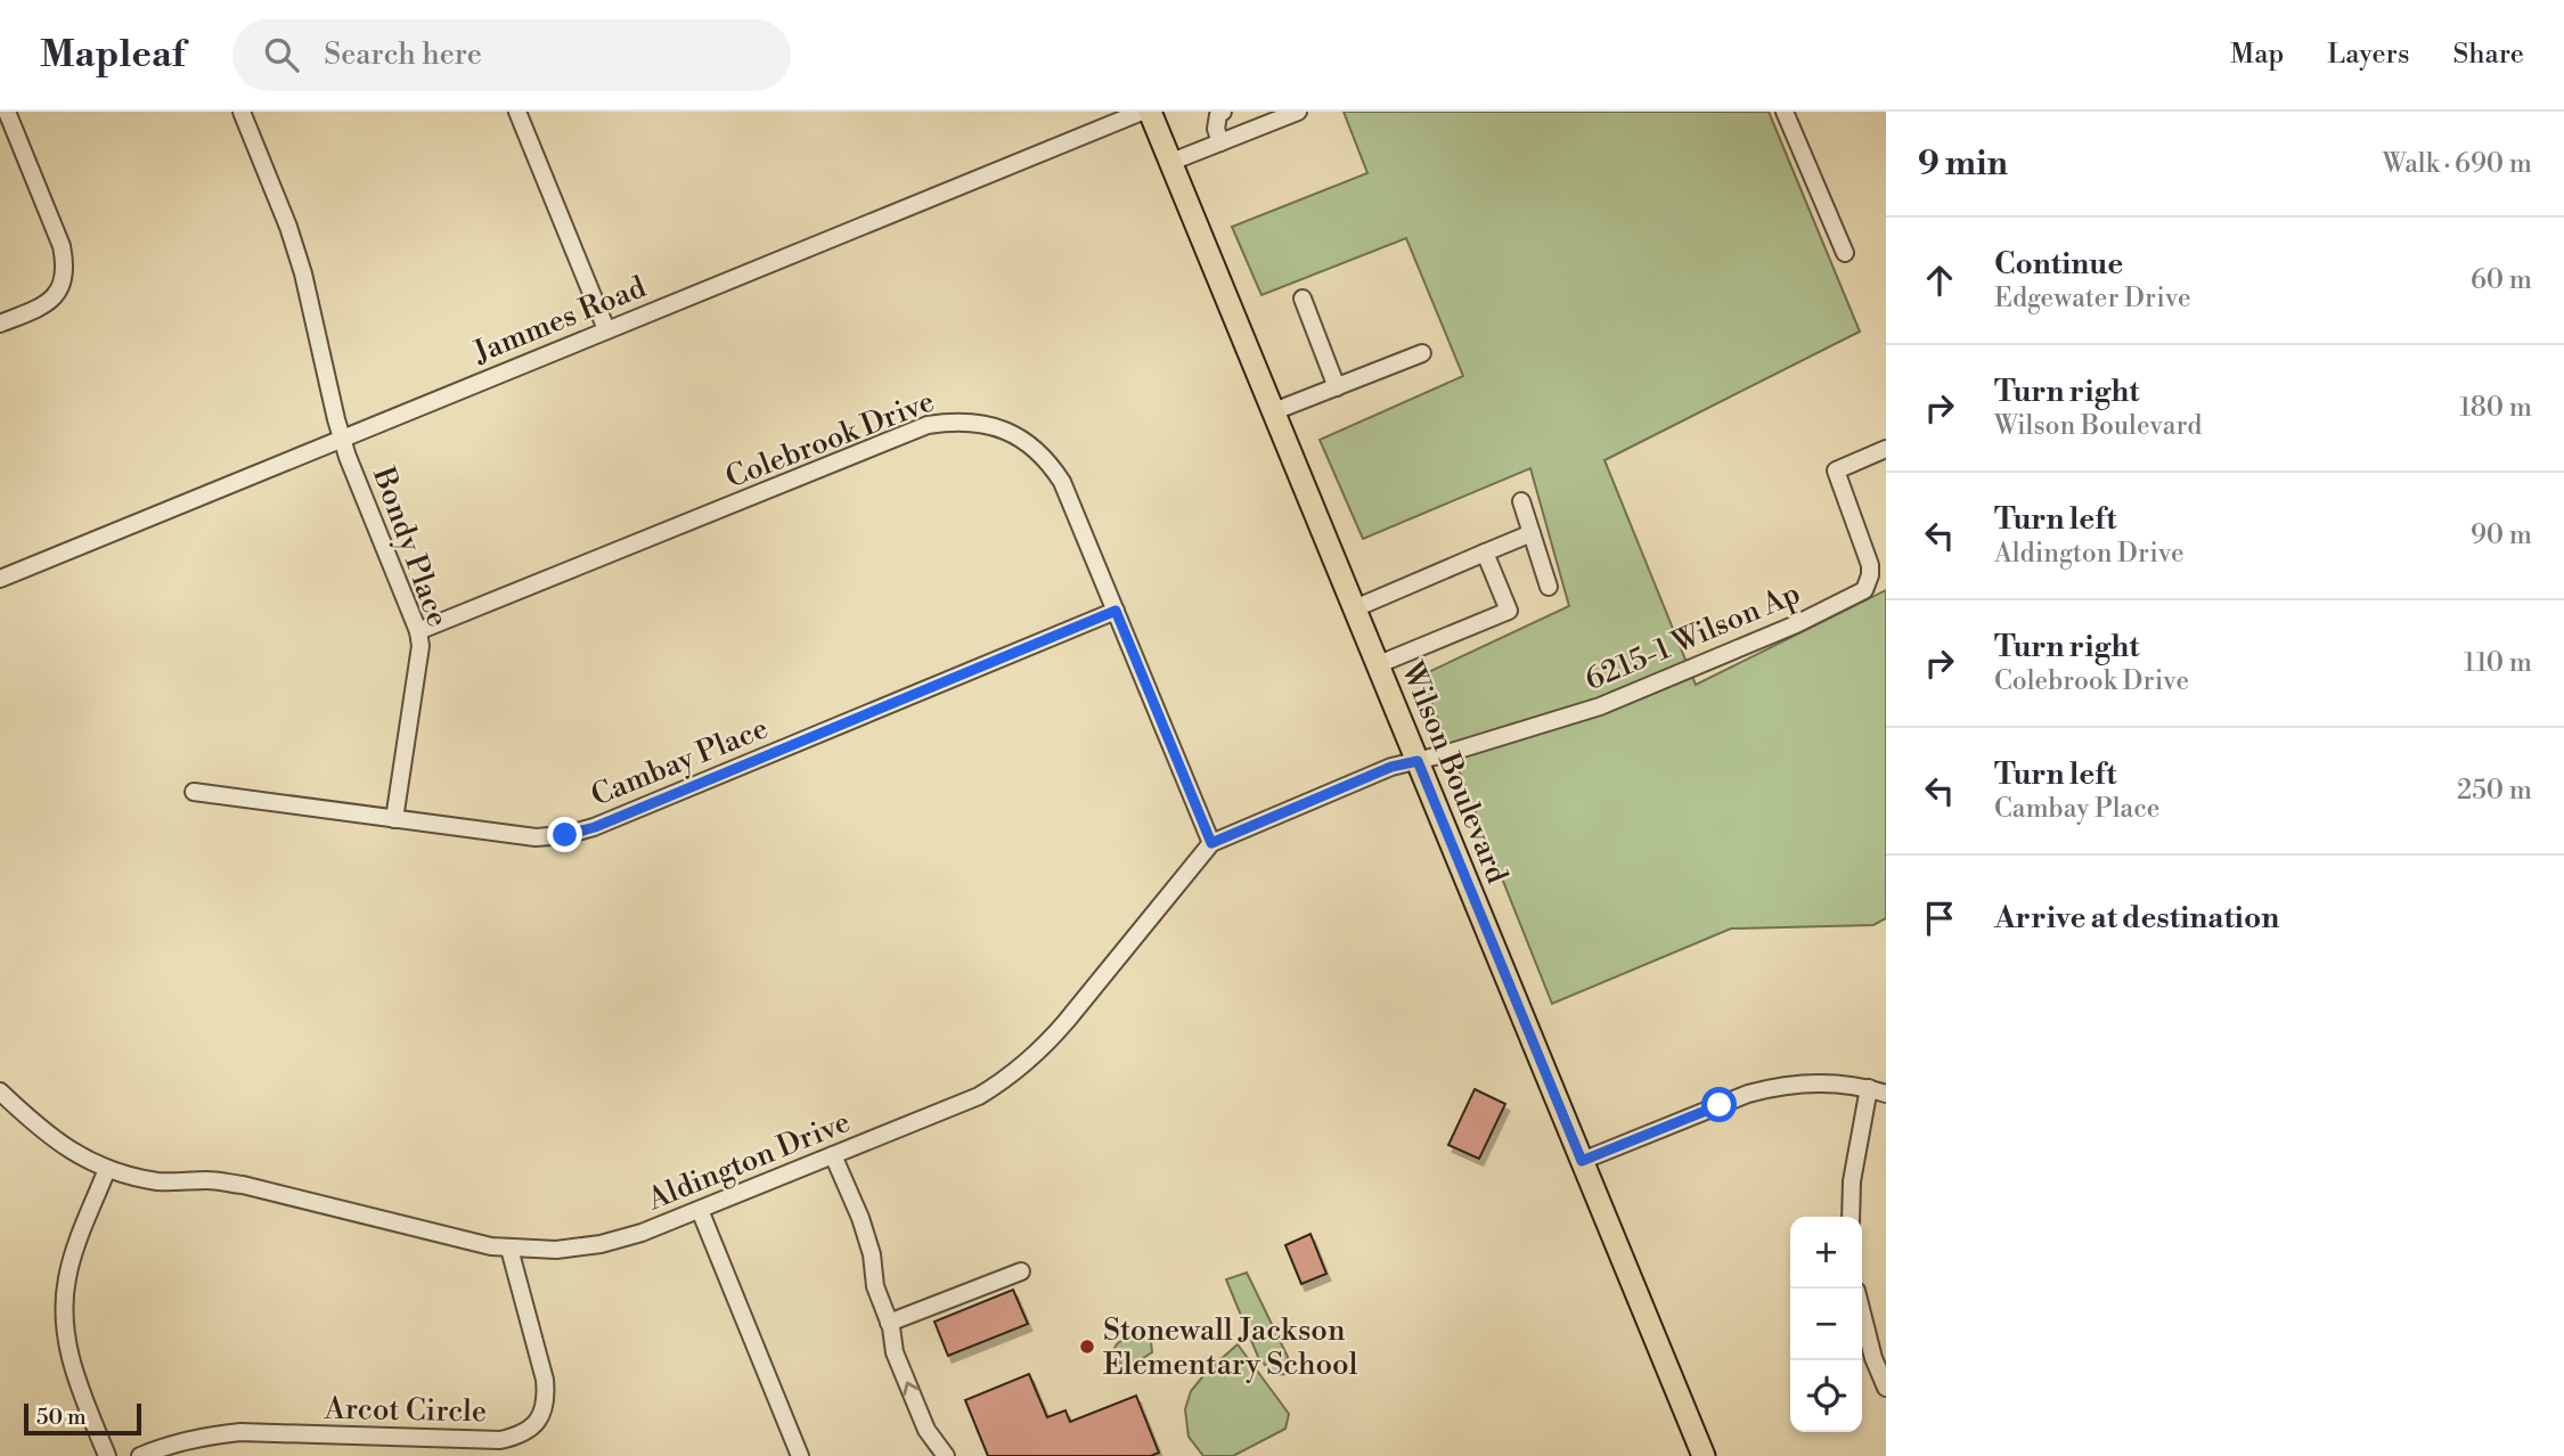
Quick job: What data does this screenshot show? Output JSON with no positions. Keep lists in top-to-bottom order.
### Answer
{
  "streets": {
    "main road": ["Wilson Boulevard"],
    "street": [
      "Jammes Road",
      "Colebrook Drive",
      "Bondy Place",
      "6215-1 Wilson Ap",
      "Cambay Place",
      "Aldington Drive",
      "Arcot Circle"
    ]
  },
  "crossings": [
    ["Jammes Road", "Bondy Place"],
    ["Colebrook Drive", "Bondy Place"],
    ["Colebrook Drive", "Cambay Place"],
    ["Colebrook Drive", "Aldington Drive"],
    ["Bondy Place", "Cambay Place"],
    ["6215-1 Wilson Ap", "Wilson Boulevard"],
    ["6215-1 Wilson Ap", "Aldington Drive"],
    ["Wilson Boulevard", "Aldington Drive"],
    ["Aldington Drive", "Arcot Circle"]
  ],
  "places": ["Stonewall Jackson Elementary School"],
  "scale_bar": "50 m",
  "page": {
    "header": "Mapleaf",
    "search": "Search here",
    "nav": ["Map", "Layers", "Share"],
    "heading": ["9 min", "Walk · 690 m"],
    "list": [
      ["Continue", "Edgewater Drive", "60 m"],
      ["Turn right", "Wilson Boulevard", "180 m"],
      ["Turn left", "Aldington Drive", "90 m"],
      ["Turn right", "Colebrook Drive", "110 m"],
      ["Turn left", "Cambay Place", "250 m"],
      "Arrive at destination"
    ],
    "map_buttons": ["+", "−"],
    "scale": "50 m"
  }
}
